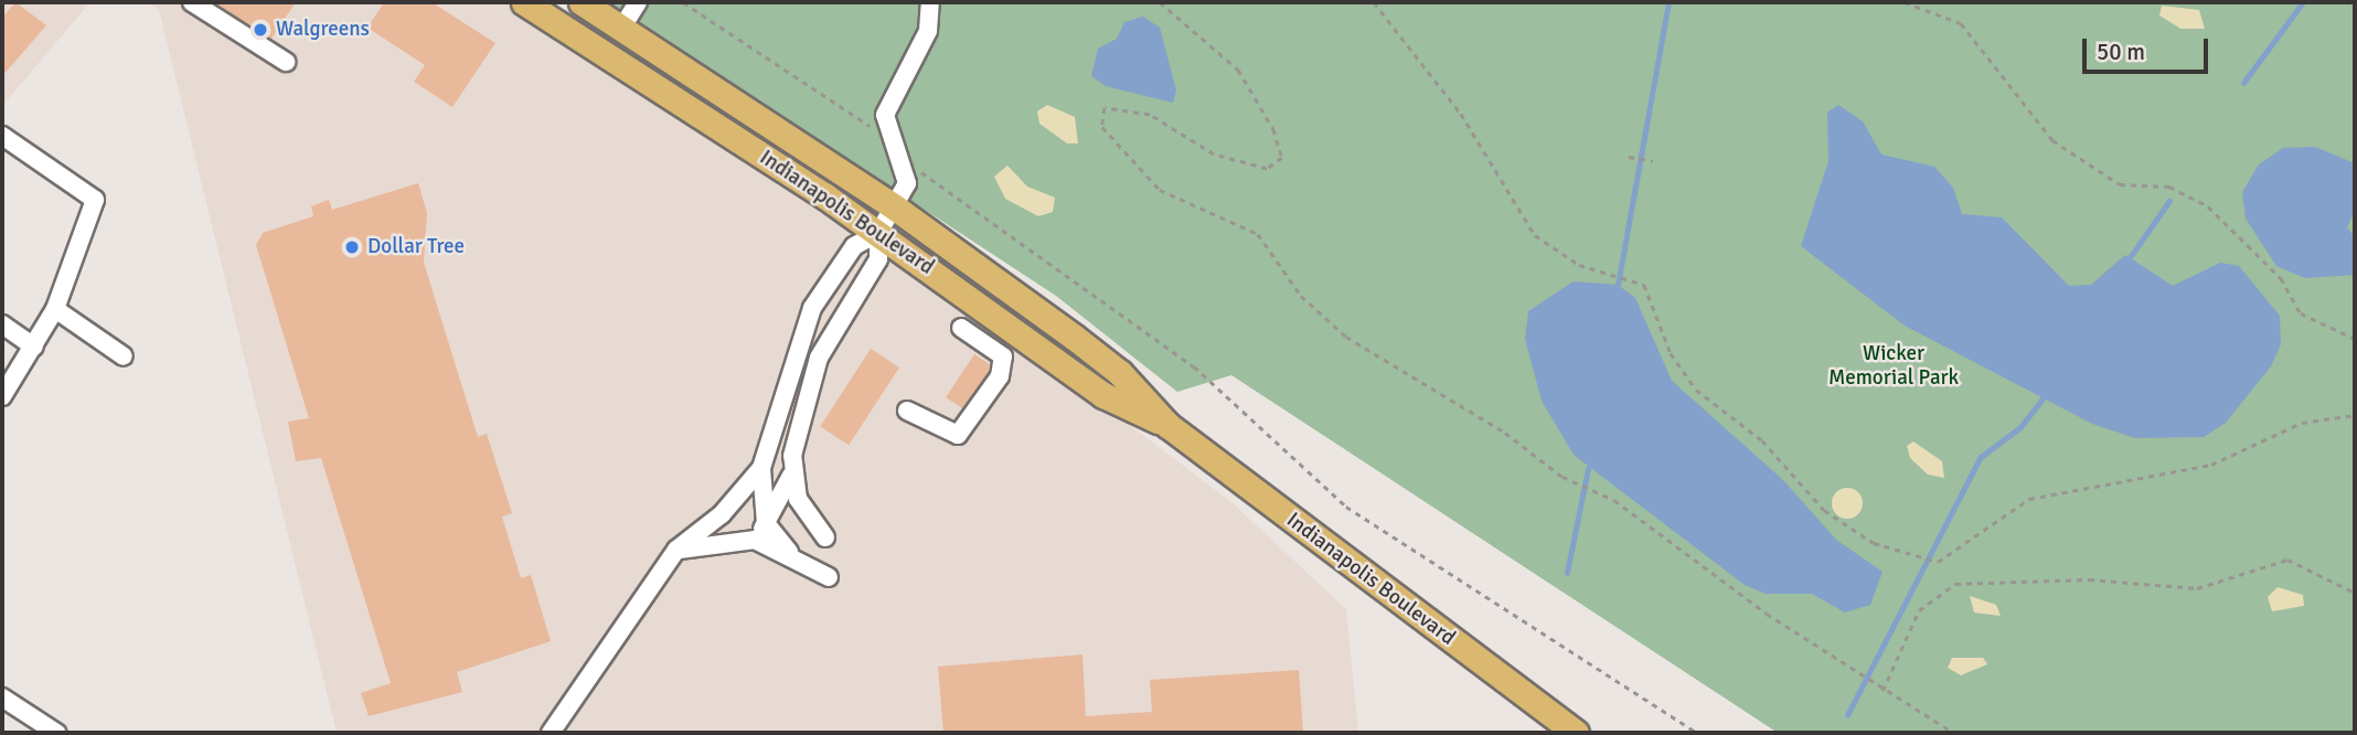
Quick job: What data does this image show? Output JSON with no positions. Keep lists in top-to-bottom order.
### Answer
{
  "streets": {
    "highway": ["Indianapolis Boulevard"]
  },
  "parks": ["Wicker Memorial Park"],
  "places": ["Walgreens", "Dollar Tree"],
  "scale_bar": "50 m"
}
